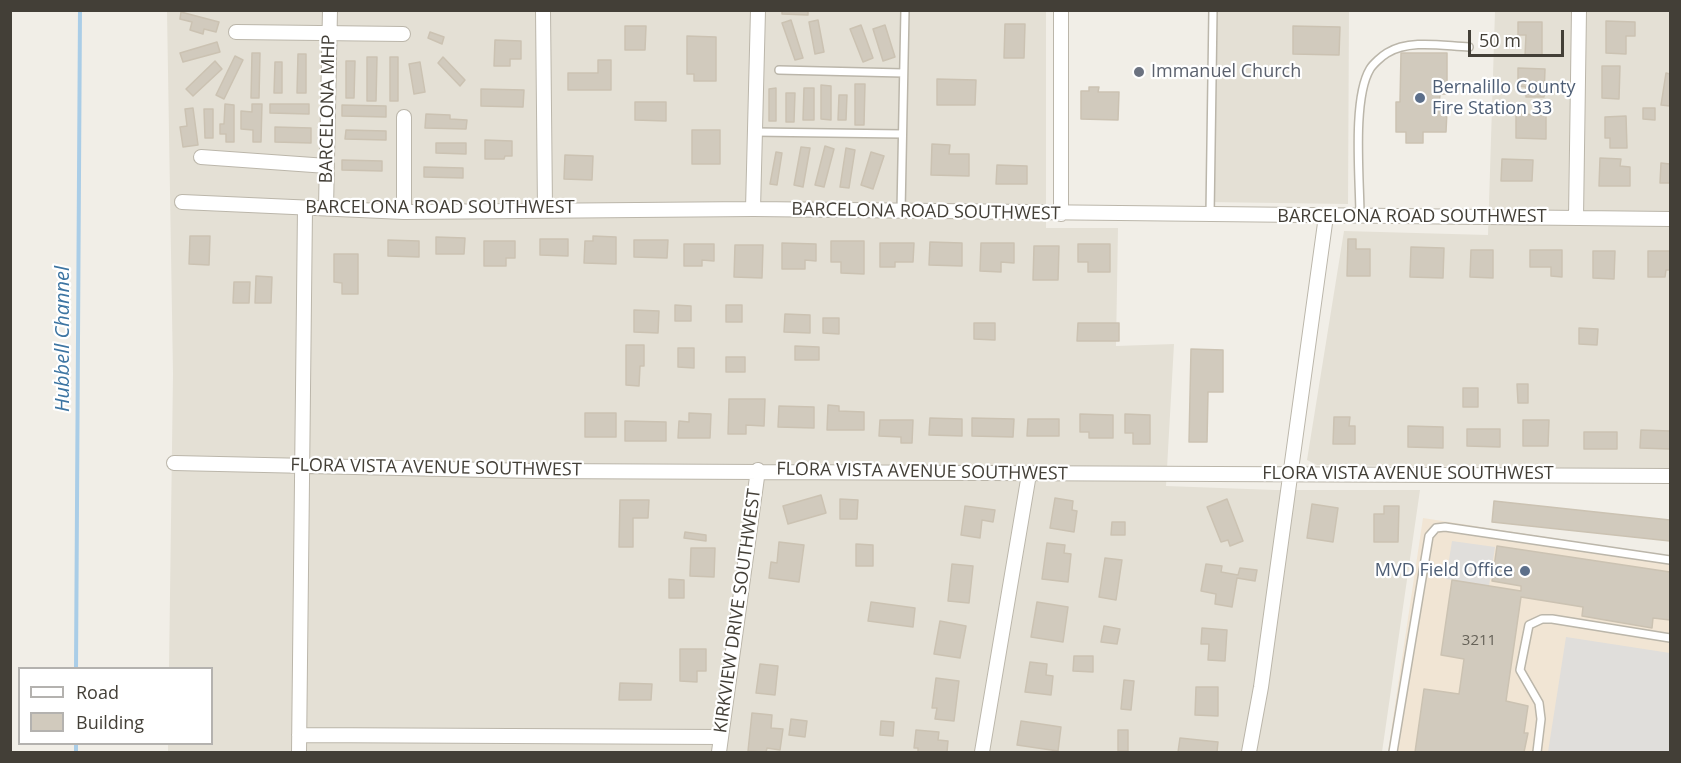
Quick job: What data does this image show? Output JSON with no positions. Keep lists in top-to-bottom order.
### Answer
{
  "streets": {
    "street": [
      "BARCELONA MHP",
      "BARCELONA ROAD SOUTHWEST",
      "FLORA VISTA AVENUE SOUTHWEST",
      "KIRKVIEW DRIVE SOUTHWEST"
    ]
  },
  "crossings": [
    ["BARCELONA MHP", "BARCELONA ROAD SOUTHWEST"],
    ["FLORA VISTA AVENUE SOUTHWEST", "KIRKVIEW DRIVE SOUTHWEST"]
  ],
  "water": ["Hubbell Channel"],
  "places": ["Immanuel Church", "Bernalillo County Fire Station 33", "MVD Field Office"],
  "house_numbers": ["3211"],
  "legend": ["Road", "Building"],
  "scale_bar": "50 m"
}
